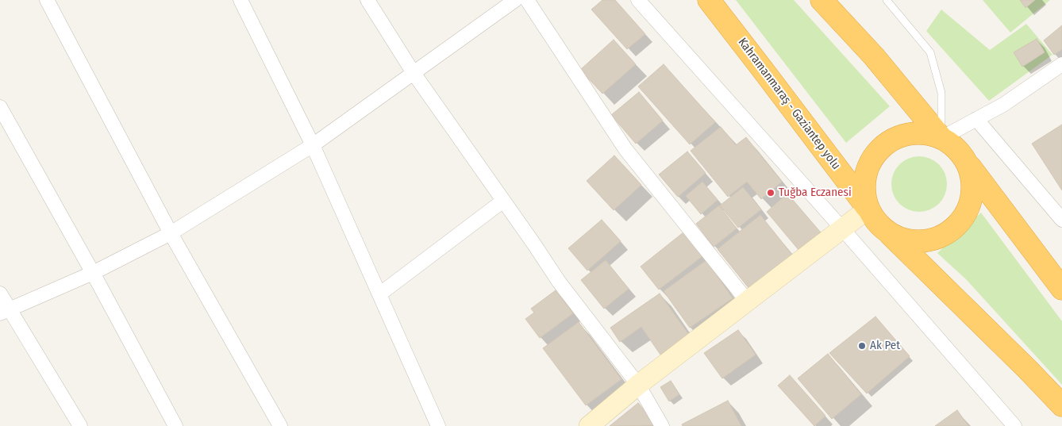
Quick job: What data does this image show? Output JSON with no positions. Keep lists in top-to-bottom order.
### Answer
{
  "streets": {
    "highway": ["Kahramanmaraş - Gaziantep yolu"]
  },
  "places": ["Tuğba Eczanesi", "Ak Pet"]
}
